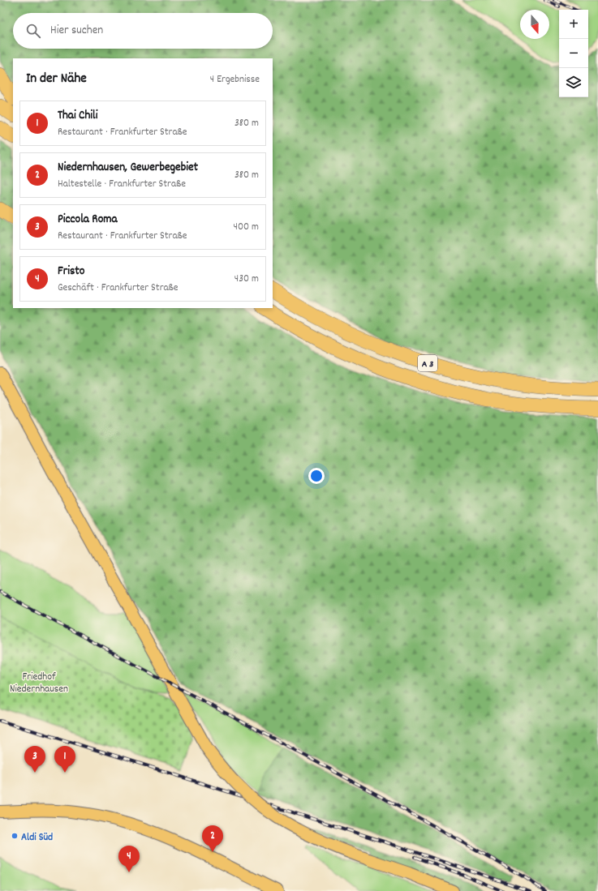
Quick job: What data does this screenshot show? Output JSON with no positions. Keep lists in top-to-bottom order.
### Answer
{
  "streets": {
    "highway": ["A 3"]
  },
  "parks": ["Friedhof Niedernhausen"],
  "places": ["Aldi Süd"],
  "north": "bottom",
  "page": {
    "map_buttons": ["+", "−"],
    "search": "Hier suchen",
    "heading": ["In der Nähe", "4 Ergebnisse"],
    "list": [
      {
        "mark": "1",
        "name": "Thai Chili",
        "note": "Restaurant · Frankfurter Straße",
        "value": "380 m"
      },
      {
        "mark": "2",
        "name": "Niedernhausen, Gewerbegebiet",
        "note": "Haltestelle · Frankfurter Straße",
        "value": "380 m"
      },
      {
        "mark": "3",
        "name": "Piccola Roma",
        "note": "Restaurant · Frankfurter Straße",
        "value": "400 m"
      },
      {
        "mark": "4",
        "name": "Fristo",
        "note": "Geschäft · Frankfurter Straße",
        "value": "430 m"
      }
    ],
    "pins": [
      "1",
      "3",
      "2",
      "4"
    ]
  }
}
